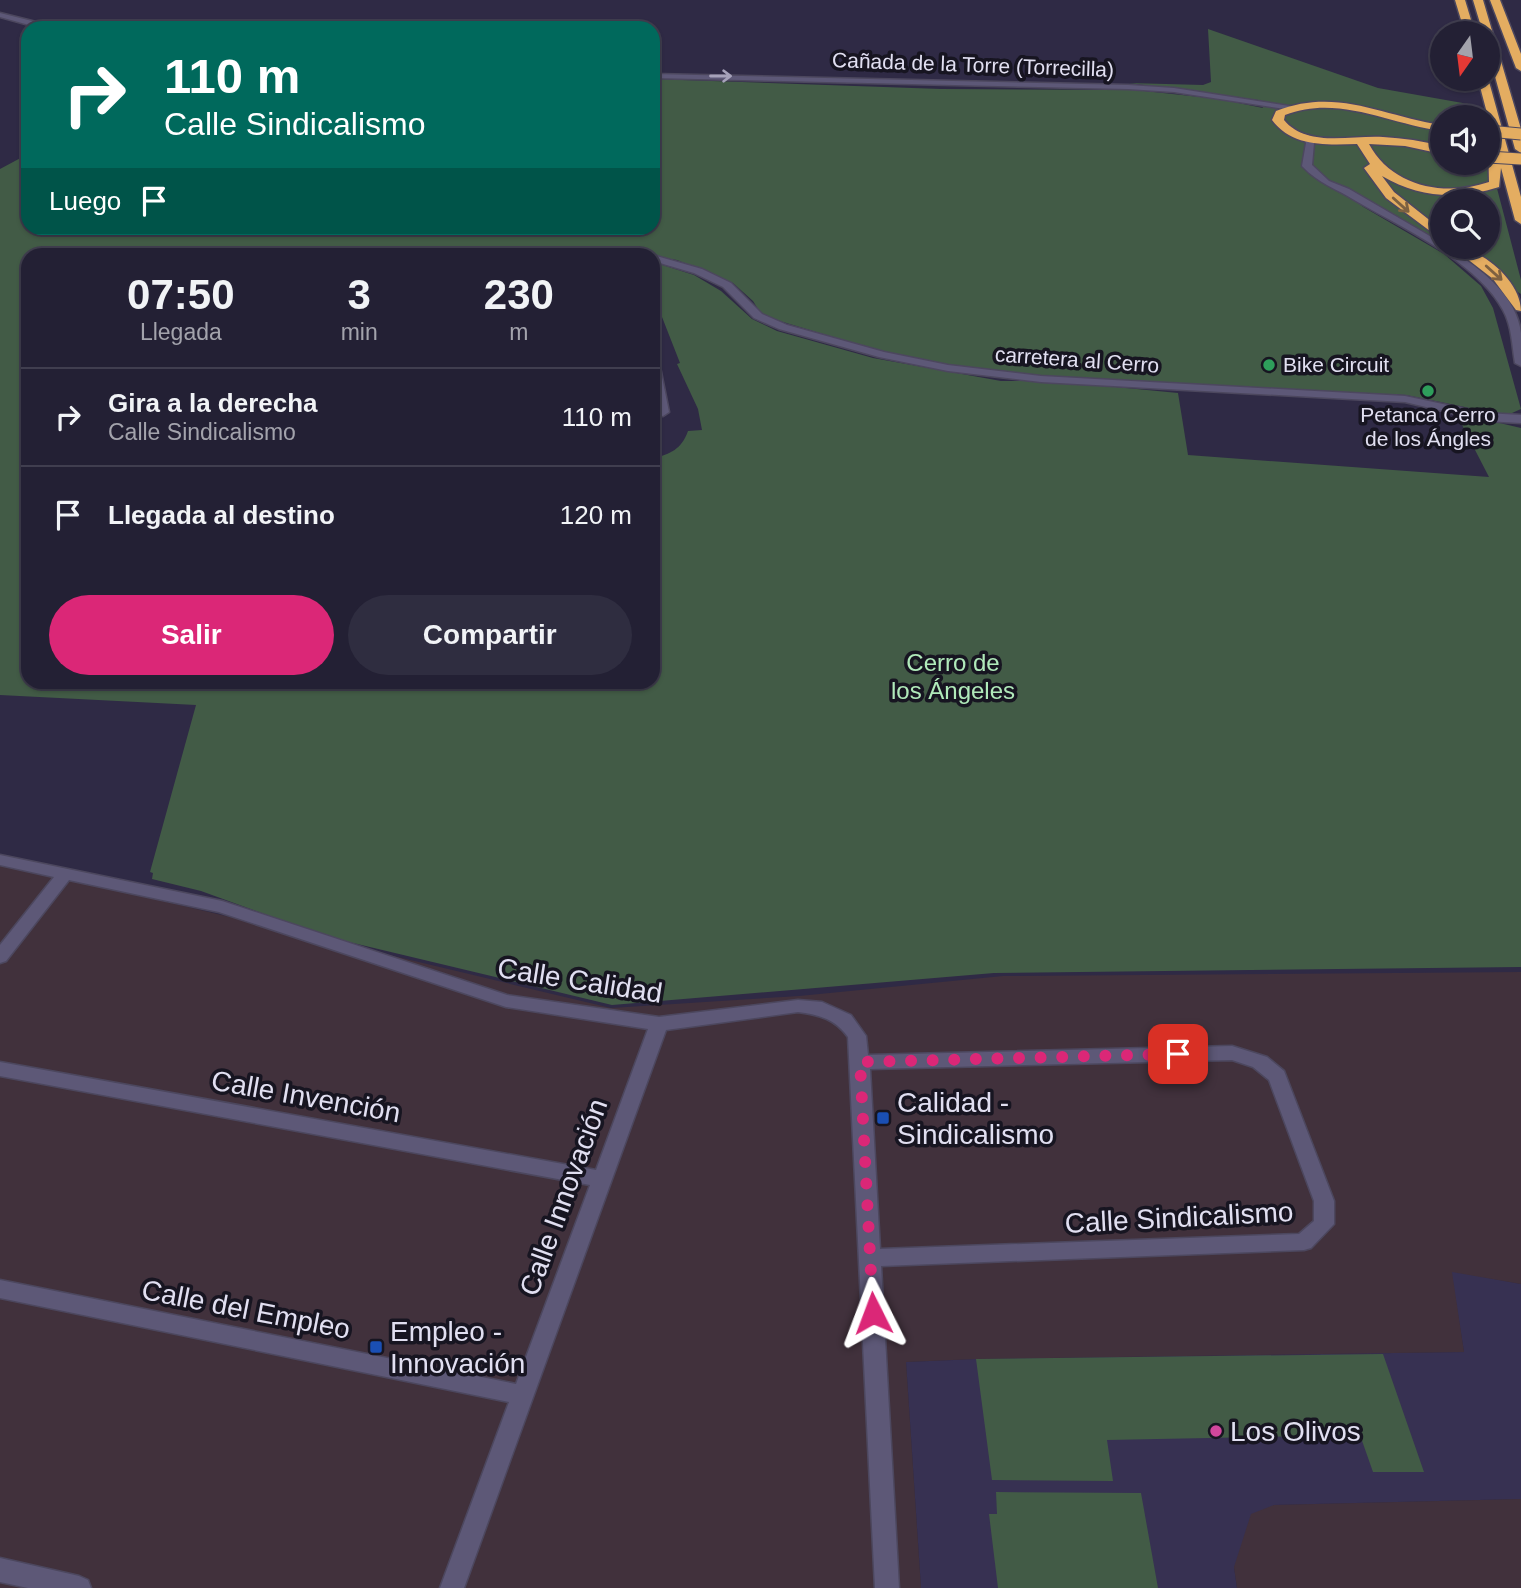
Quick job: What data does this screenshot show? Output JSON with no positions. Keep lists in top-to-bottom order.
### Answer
{
  "streets": {
    "street": [
      "Cañada de la Torre (Torrecilla)",
      "carretera al Cerro",
      "Calle Calidad",
      "Calle Invención",
      "Calle Innovación",
      "Calle Sindicalismo",
      "Calle del Empleo"
    ]
  },
  "crossings": [
    ["Calle Calidad", "Calle Innovación"],
    ["Calle Calidad", "Calle Sindicalismo"],
    ["Calle Invención", "Calle Innovación"],
    ["Calle Innovación", "Calle del Empleo"]
  ],
  "one_way": ["Cañada de la Torre (Torrecilla)"],
  "parks": ["Cerro de los Ángeles"],
  "places": {
    "other": ["Bike Circuit", "Petanca Cerro de los Ángles", "Los Olivos"],
    "transit": ["Calidad - Sindicalismo", "Empleo - Innovación"]
  },
  "north": "bottom",
  "page": {
    "turn": ["110 m", "Calle Sindicalismo"],
    "then": "Luego",
    "eta": [
      "07:50",
      "Llegada",
      "3",
      "min",
      "230",
      "m"
    ],
    "list": [
      {
        "name": "Gira a la derecha",
        "note": "Calle Sindicalismo",
        "value": "110 m"
      },
      {
        "name": "Llegada al destino",
        "value": "120 m"
      }
    ],
    "buttons": ["Salir", "Compartir"]
  }
}
